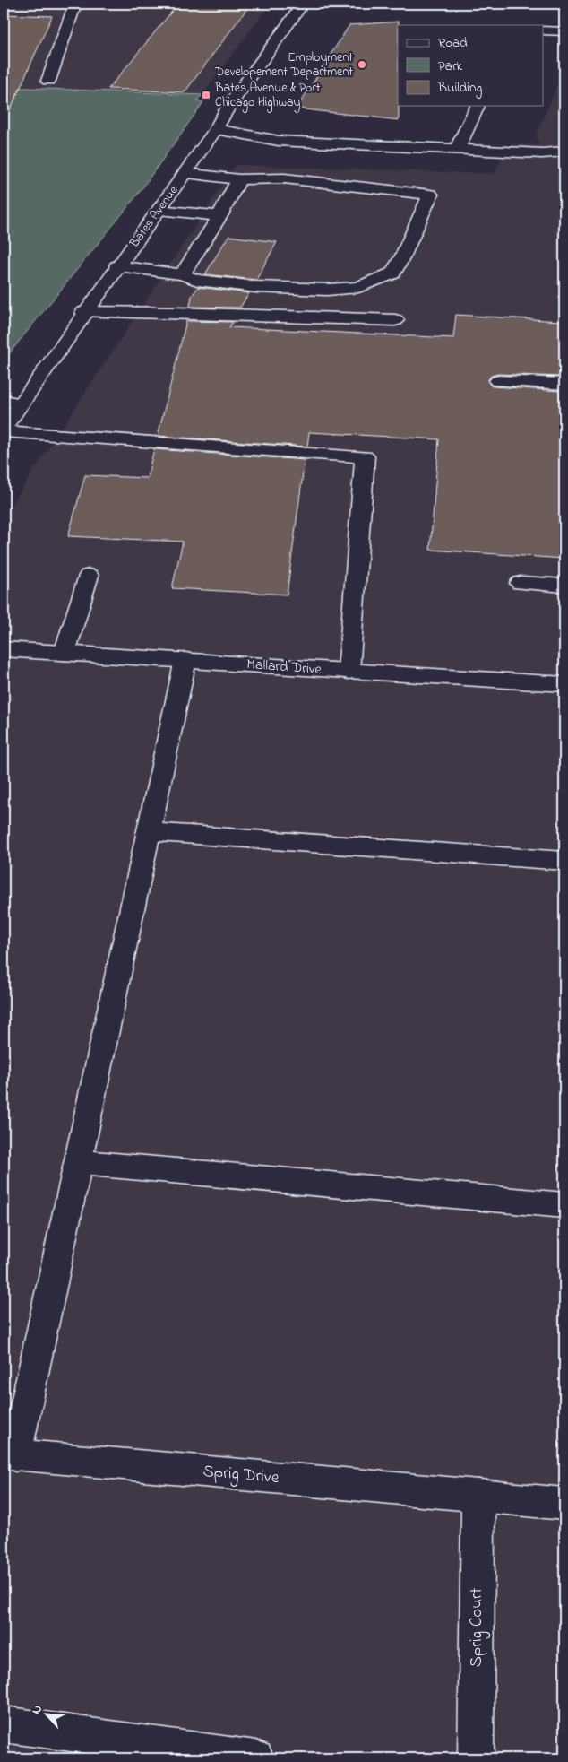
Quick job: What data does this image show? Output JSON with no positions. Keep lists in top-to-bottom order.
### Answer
{
  "streets": {
    "street": [
      "Bates Avenue",
      "Mallard Drive",
      "Sprig Drive",
      "Sprig Court"
    ]
  },
  "crossings": [
    ["Sprig Drive", "Sprig Court"]
  ],
  "places": {
    "other": ["Employment Developement Department"],
    "transit": ["Bates Avenue & Port Chicago Highway"]
  },
  "legend": ["Road", "Park", "Building"],
  "north": "top left"
}
